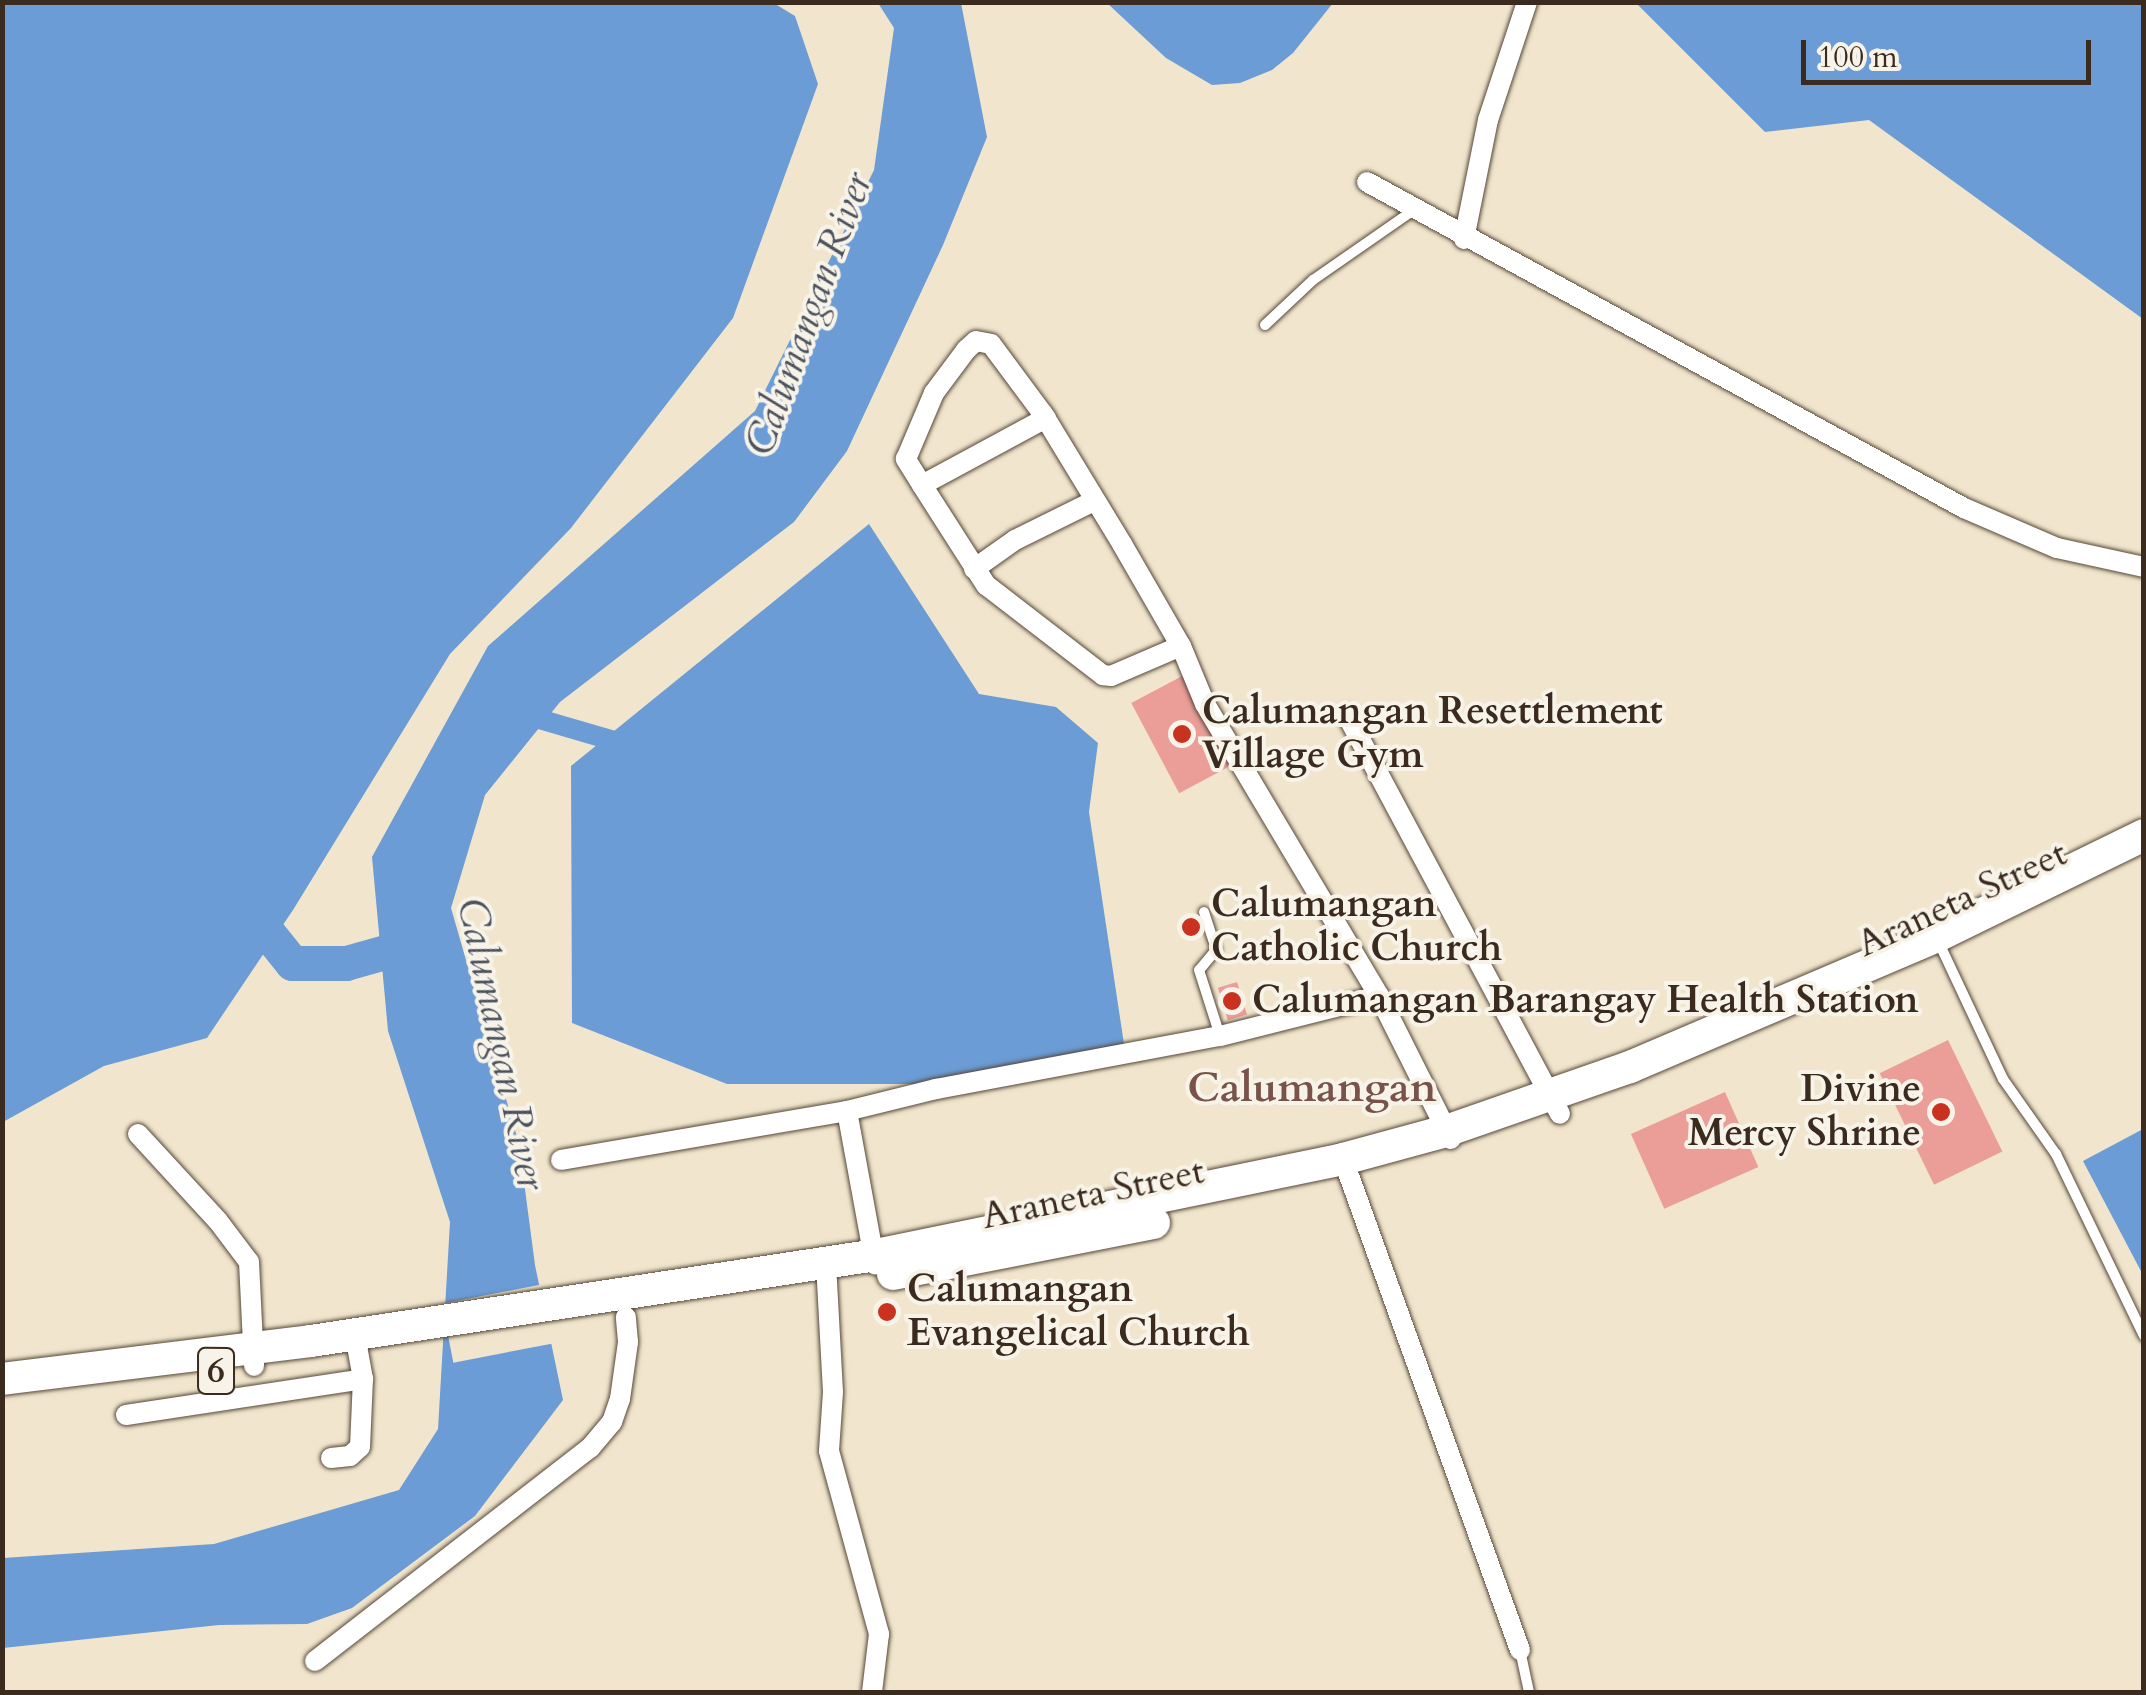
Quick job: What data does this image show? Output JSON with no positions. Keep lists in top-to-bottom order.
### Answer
{
  "streets": {
    "highway": ["Araneta Street", "6"]
  },
  "districts": ["Calumangan"],
  "water": ["Calumangan River"],
  "places": [
    "Calumangan Resettlement Village Gym",
    "Calumangan Catholic Church",
    "Calumangan Barangay Health Station",
    "Divine Mercy Shrine",
    "Calumangan Evangelical Church"
  ],
  "scale_bar": "100 m"
}
